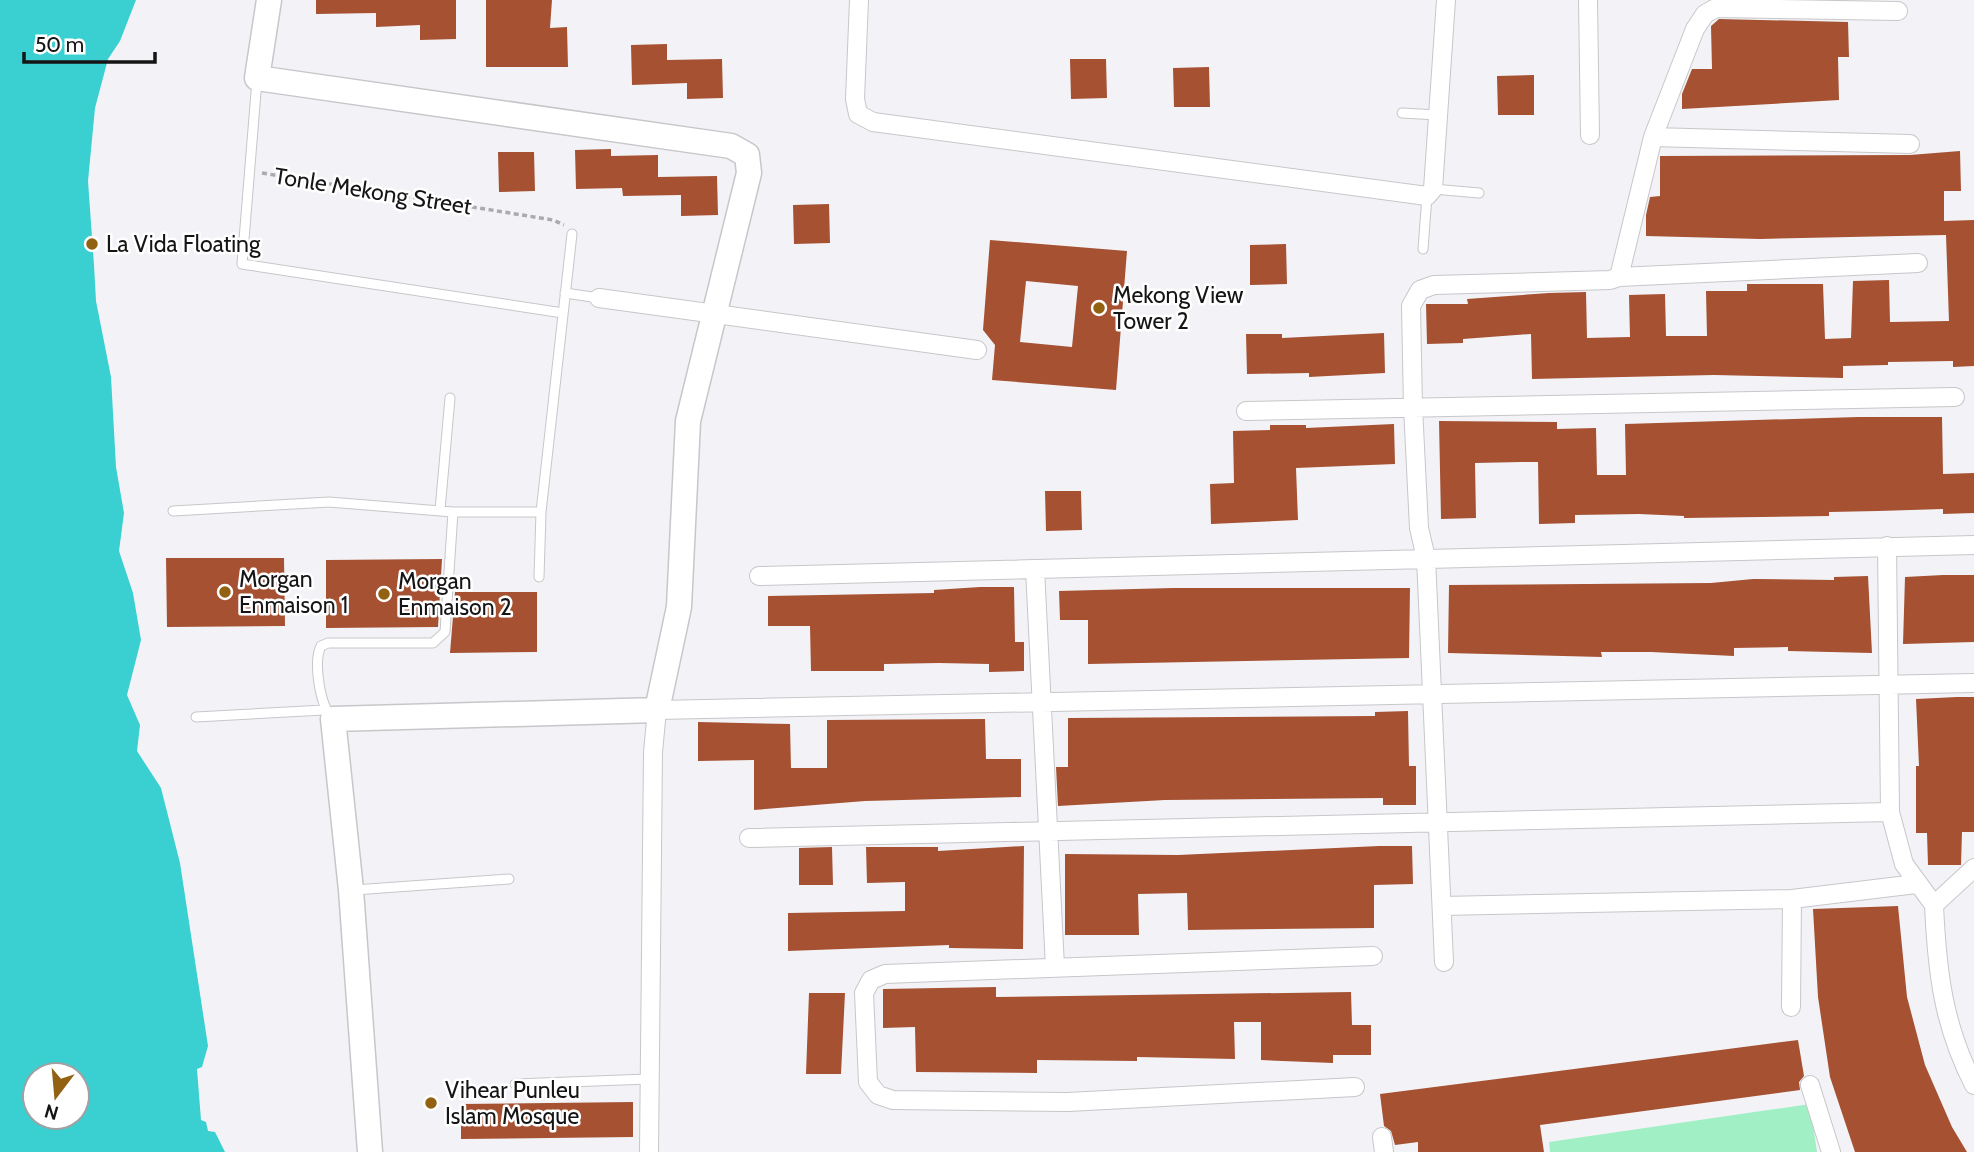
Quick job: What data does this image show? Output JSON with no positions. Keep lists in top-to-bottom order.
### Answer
{
  "streets": {
    "street": ["Tonle Mekong Street"]
  },
  "places": [
    "La Vida Floating",
    "Mekong View Tower 2",
    "Morgan Enmaison 1",
    "Morgan Enmaison 2",
    "Vihear Punleu Islam Mosque"
  ],
  "scale_bar": "50 m",
  "north": "bottom"
}
